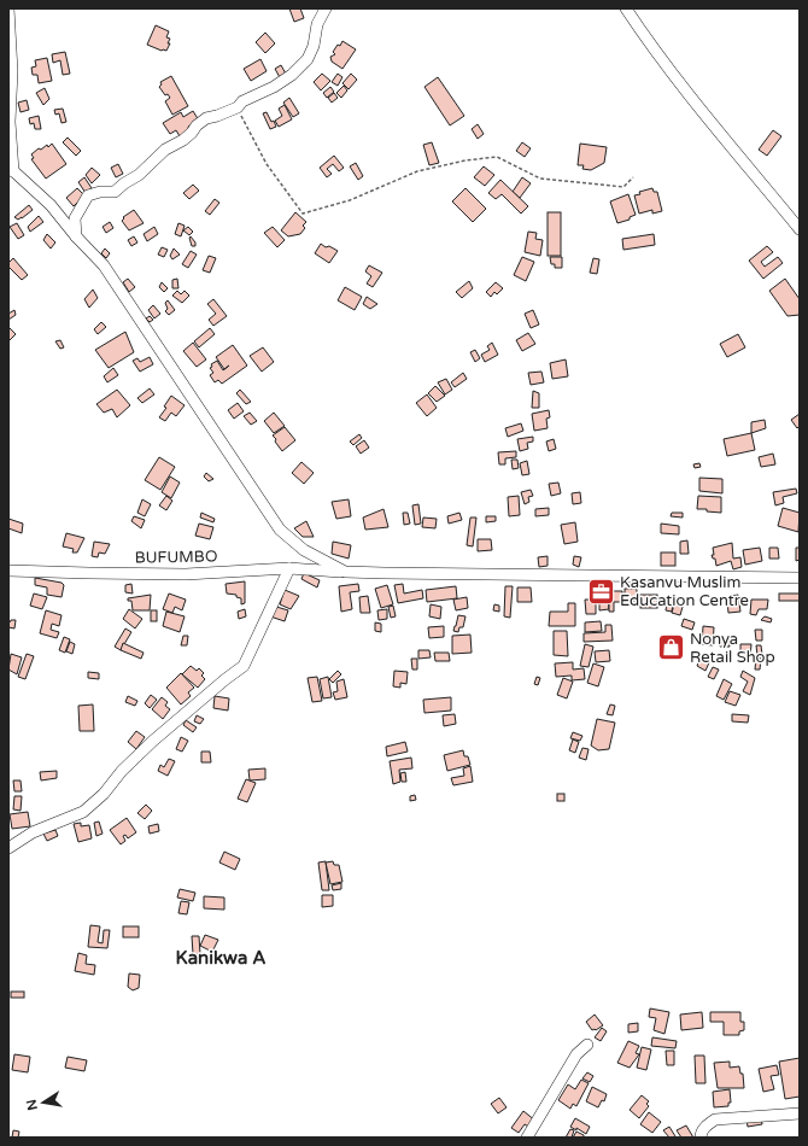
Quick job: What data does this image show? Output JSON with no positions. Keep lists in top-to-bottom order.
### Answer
{
  "streets": {
    "street": ["BUFUMBO"]
  },
  "districts": ["Kanikwa A"],
  "places": {
    "office": ["Kasanvu Muslim Education Centre"],
    "shop": ["Nonya Retail Shop"]
  },
  "north": "left"
}
